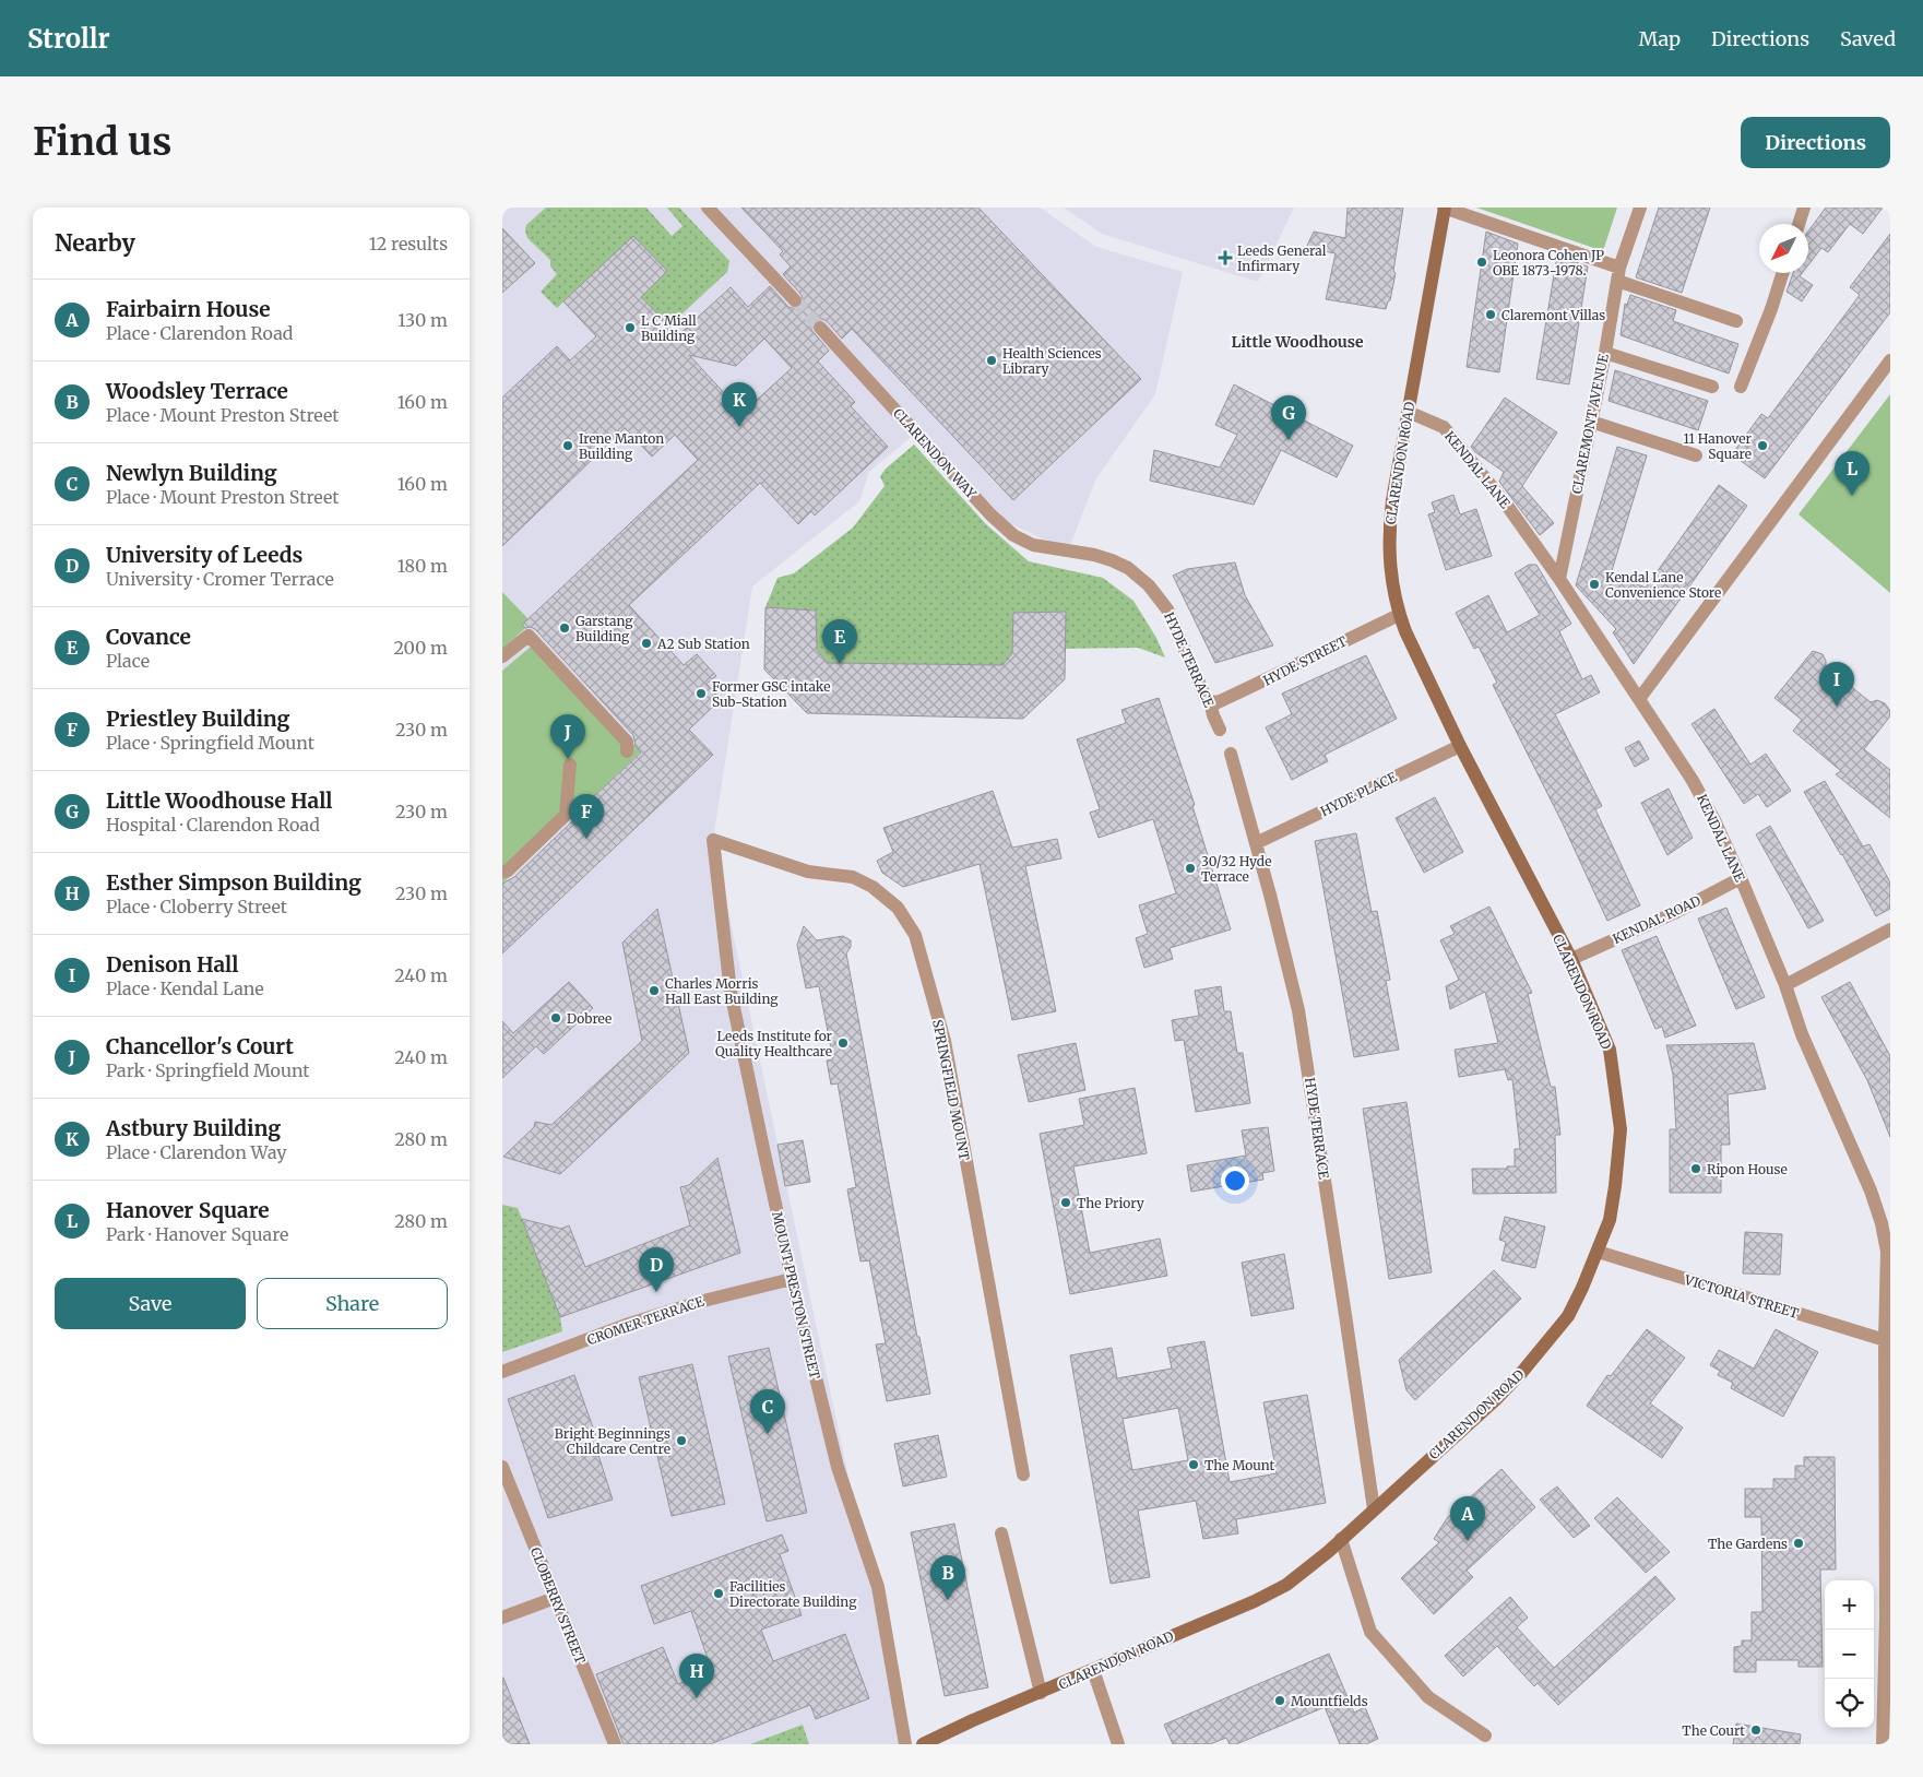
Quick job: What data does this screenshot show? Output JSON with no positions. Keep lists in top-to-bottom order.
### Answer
{
  "streets": {
    "street": [
      "CLAREMONT AVENUE",
      "CLARENDON WAY",
      "CLARENDON ROAD",
      "KENDAL LANE",
      "HYDE TERRACE",
      "HYDE STREET",
      "HYDE PLACE",
      "KENDAL ROAD",
      "SPRINGFIELD MOUNT",
      "MOUNT PRESTON STREET",
      "VICTORIA STREET",
      "CROMER TERRACE",
      "CLOBERRY STREET"
    ]
  },
  "crossings": [
    ["CLAREMONT AVENUE", "KENDAL LANE"],
    ["CLARENDON WAY", "HYDE TERRACE"],
    ["CLARENDON ROAD", "KENDAL LANE"],
    ["CLARENDON ROAD", "HYDE TERRACE"],
    ["CLARENDON ROAD", "HYDE STREET"],
    ["CLARENDON ROAD", "HYDE PLACE"],
    ["CLARENDON ROAD", "KENDAL ROAD"],
    ["CLARENDON ROAD", "VICTORIA STREET"],
    ["KENDAL LANE", "KENDAL ROAD"],
    ["KENDAL LANE", "VICTORIA STREET"],
    ["HYDE TERRACE", "HYDE STREET"],
    ["HYDE TERRACE", "HYDE PLACE"],
    ["SPRINGFIELD MOUNT", "MOUNT PRESTON STREET"],
    ["MOUNT PRESTON STREET", "CROMER TERRACE"]
  ],
  "districts": ["Little Woodhouse"],
  "places": {
    "health": ["Leeds General Infirmary"],
    "other": [
      "Leonora Cohen JP OBE 1873-1978.",
      "Claremont Villas",
      "L C Miall Building",
      "Health Sciences Library",
      "Irene Manton Building",
      "11 Hanover Square",
      "Kendal Lane Convenience Store",
      "Garstang Building",
      "A2 Sub Station",
      "Former GSC intake Sub-Station",
      "30/32 Hyde Terrace",
      "Charles Morris Hall East Building",
      "Dobree",
      "Leeds Institute for Quality Healthcare",
      "Ripon House",
      "The Priory",
      "Bright Beginnings Childcare Centre",
      "The Mount",
      "The Gardens",
      "Facilities Directorate Building",
      "Mountfields",
      "The Court"
    ]
  },
  "north": "bottom left",
  "page": {
    "header": "Strollr",
    "nav": ["Map", "Directions", "Saved"],
    "buttons": [
      "Directions",
      ["Save", "Share"]
    ],
    "title": "Find us",
    "heading": ["Nearby", "12 results"],
    "list": [
      {
        "mark": "A",
        "name": "Fairbairn House",
        "note": "Place · Clarendon Road",
        "value": "130 m"
      },
      {
        "mark": "B",
        "name": "Woodsley Terrace",
        "note": "Place · Mount Preston Street",
        "value": "160 m"
      },
      {
        "mark": "C",
        "name": "Newlyn Building",
        "note": "Place · Mount Preston Street",
        "value": "160 m"
      },
      {
        "mark": "D",
        "name": "University of Leeds",
        "note": "University · Cromer Terrace",
        "value": "180 m"
      },
      {
        "mark": "E",
        "name": "Covance",
        "note": "Place",
        "value": "200 m"
      },
      {
        "mark": "F",
        "name": "Priestley Building",
        "note": "Place · Springfield Mount",
        "value": "230 m"
      },
      {
        "mark": "G",
        "name": "Little Woodhouse Hall",
        "note": "Hospital · Clarendon Road",
        "value": "230 m"
      },
      {
        "mark": "H",
        "name": "Esther Simpson Building",
        "note": "Place · Cloberry Street",
        "value": "230 m"
      },
      {
        "mark": "I",
        "name": "Denison Hall",
        "note": "Place · Kendal Lane",
        "value": "240 m"
      },
      {
        "mark": "J",
        "name": "Chancellor's Court",
        "note": "Park · Springfield Mount",
        "value": "240 m"
      },
      {
        "mark": "K",
        "name": "Astbury Building",
        "note": "Place · Clarendon Way",
        "value": "280 m"
      },
      {
        "mark": "L",
        "name": "Hanover Square",
        "note": "Park · Hanover Square",
        "value": "280 m"
      }
    ],
    "pins": [
      "K",
      "G",
      "L",
      "E",
      "I",
      "J",
      "F",
      "D",
      "C",
      "A",
      "B",
      "H"
    ],
    "map_buttons": ["+", "−"]
  }
}
